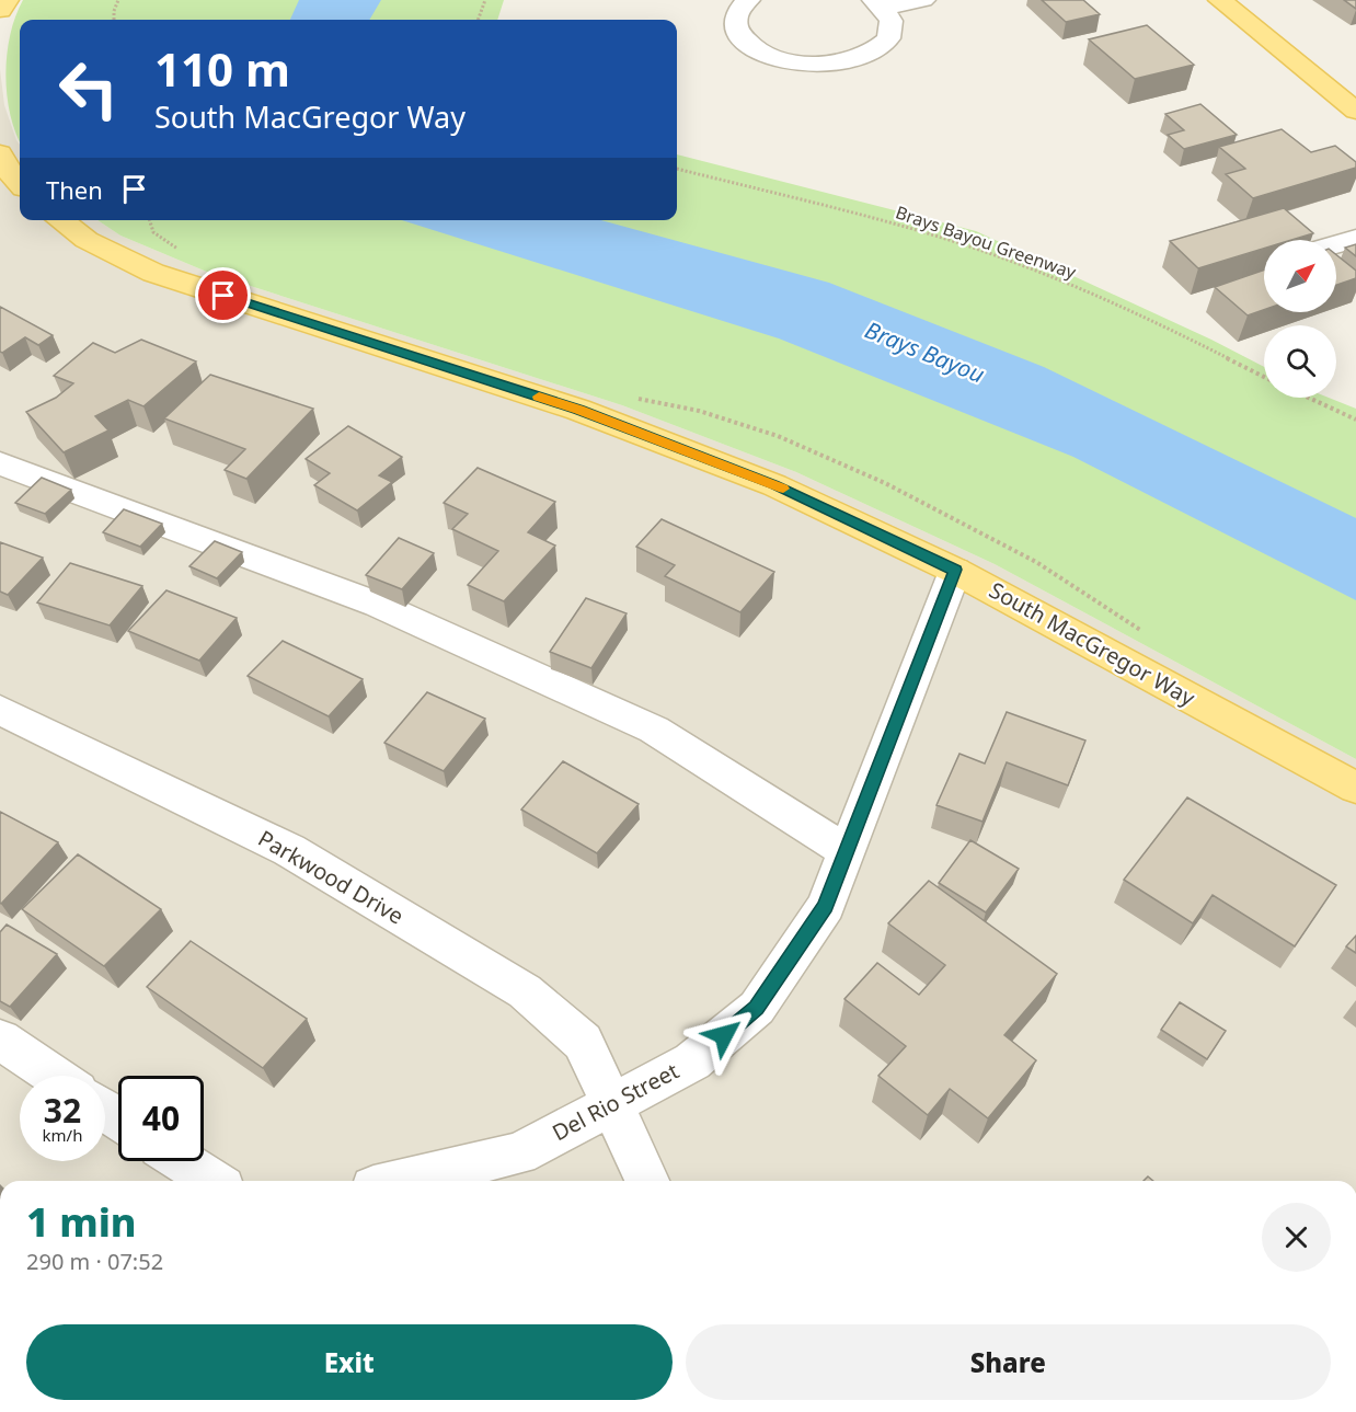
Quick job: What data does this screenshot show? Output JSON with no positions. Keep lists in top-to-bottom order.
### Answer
{
  "streets": {
    "main road": ["South MacGregor Way"],
    "street": ["Parkwood Drive", "Del Rio Street"],
    "path": ["Brays Bayou Greenway"]
  },
  "crossings": [
    ["South MacGregor Way", "Del Rio Street"],
    ["Parkwood Drive", "Del Rio Street"]
  ],
  "water": ["Brays Bayou"],
  "north": "top right",
  "page": {
    "turn": ["110 m", "South MacGregor Way"],
    "then": "Then",
    "speed": "32 km/h",
    "limit": "40",
    "heading": ["1 min", "290 m · 07:52"],
    "buttons": ["Exit", "Share"]
  }
}
